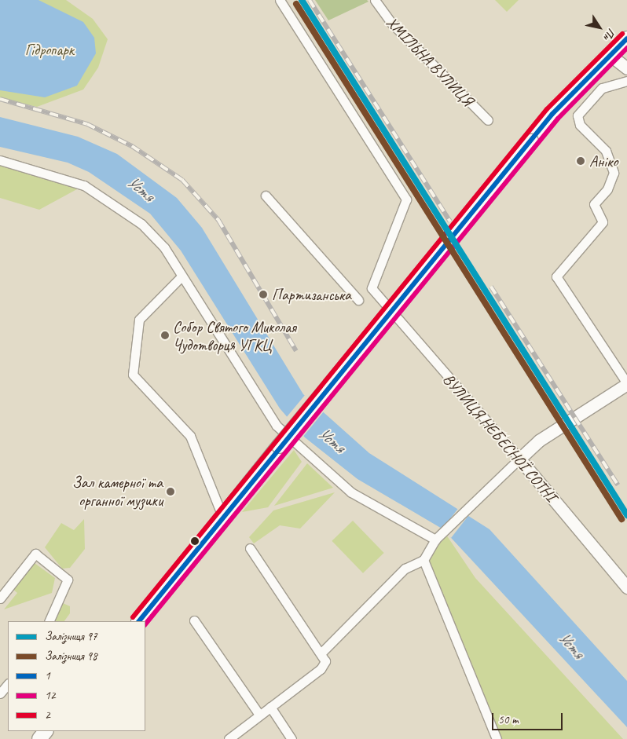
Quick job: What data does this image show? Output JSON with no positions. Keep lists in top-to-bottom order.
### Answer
{
  "streets": {
    "street": ["ХМІЛЬНА ВУЛИЦЯ", "ВУЛИЦЯ НЕБЕСНОЇ СОТНІ"]
  },
  "water": ["Устя"],
  "parks": ["Гідропарк"],
  "places": [
    "Аніко",
    "Партизанська",
    "Собор Святого Миколая Чудотворця УГКЦ",
    "Зал камерної та органної музики"
  ],
  "lines": [
    "rail line 97",
    "rail line 98",
    "transit line 2",
    "transit line 1",
    "transit line 12"
  ],
  "legend": [
    "Залізниця 97",
    "Залізниця 98",
    "1",
    "12",
    "2"
  ],
  "scale_bar": "50 m",
  "north": "bottom right"
}
